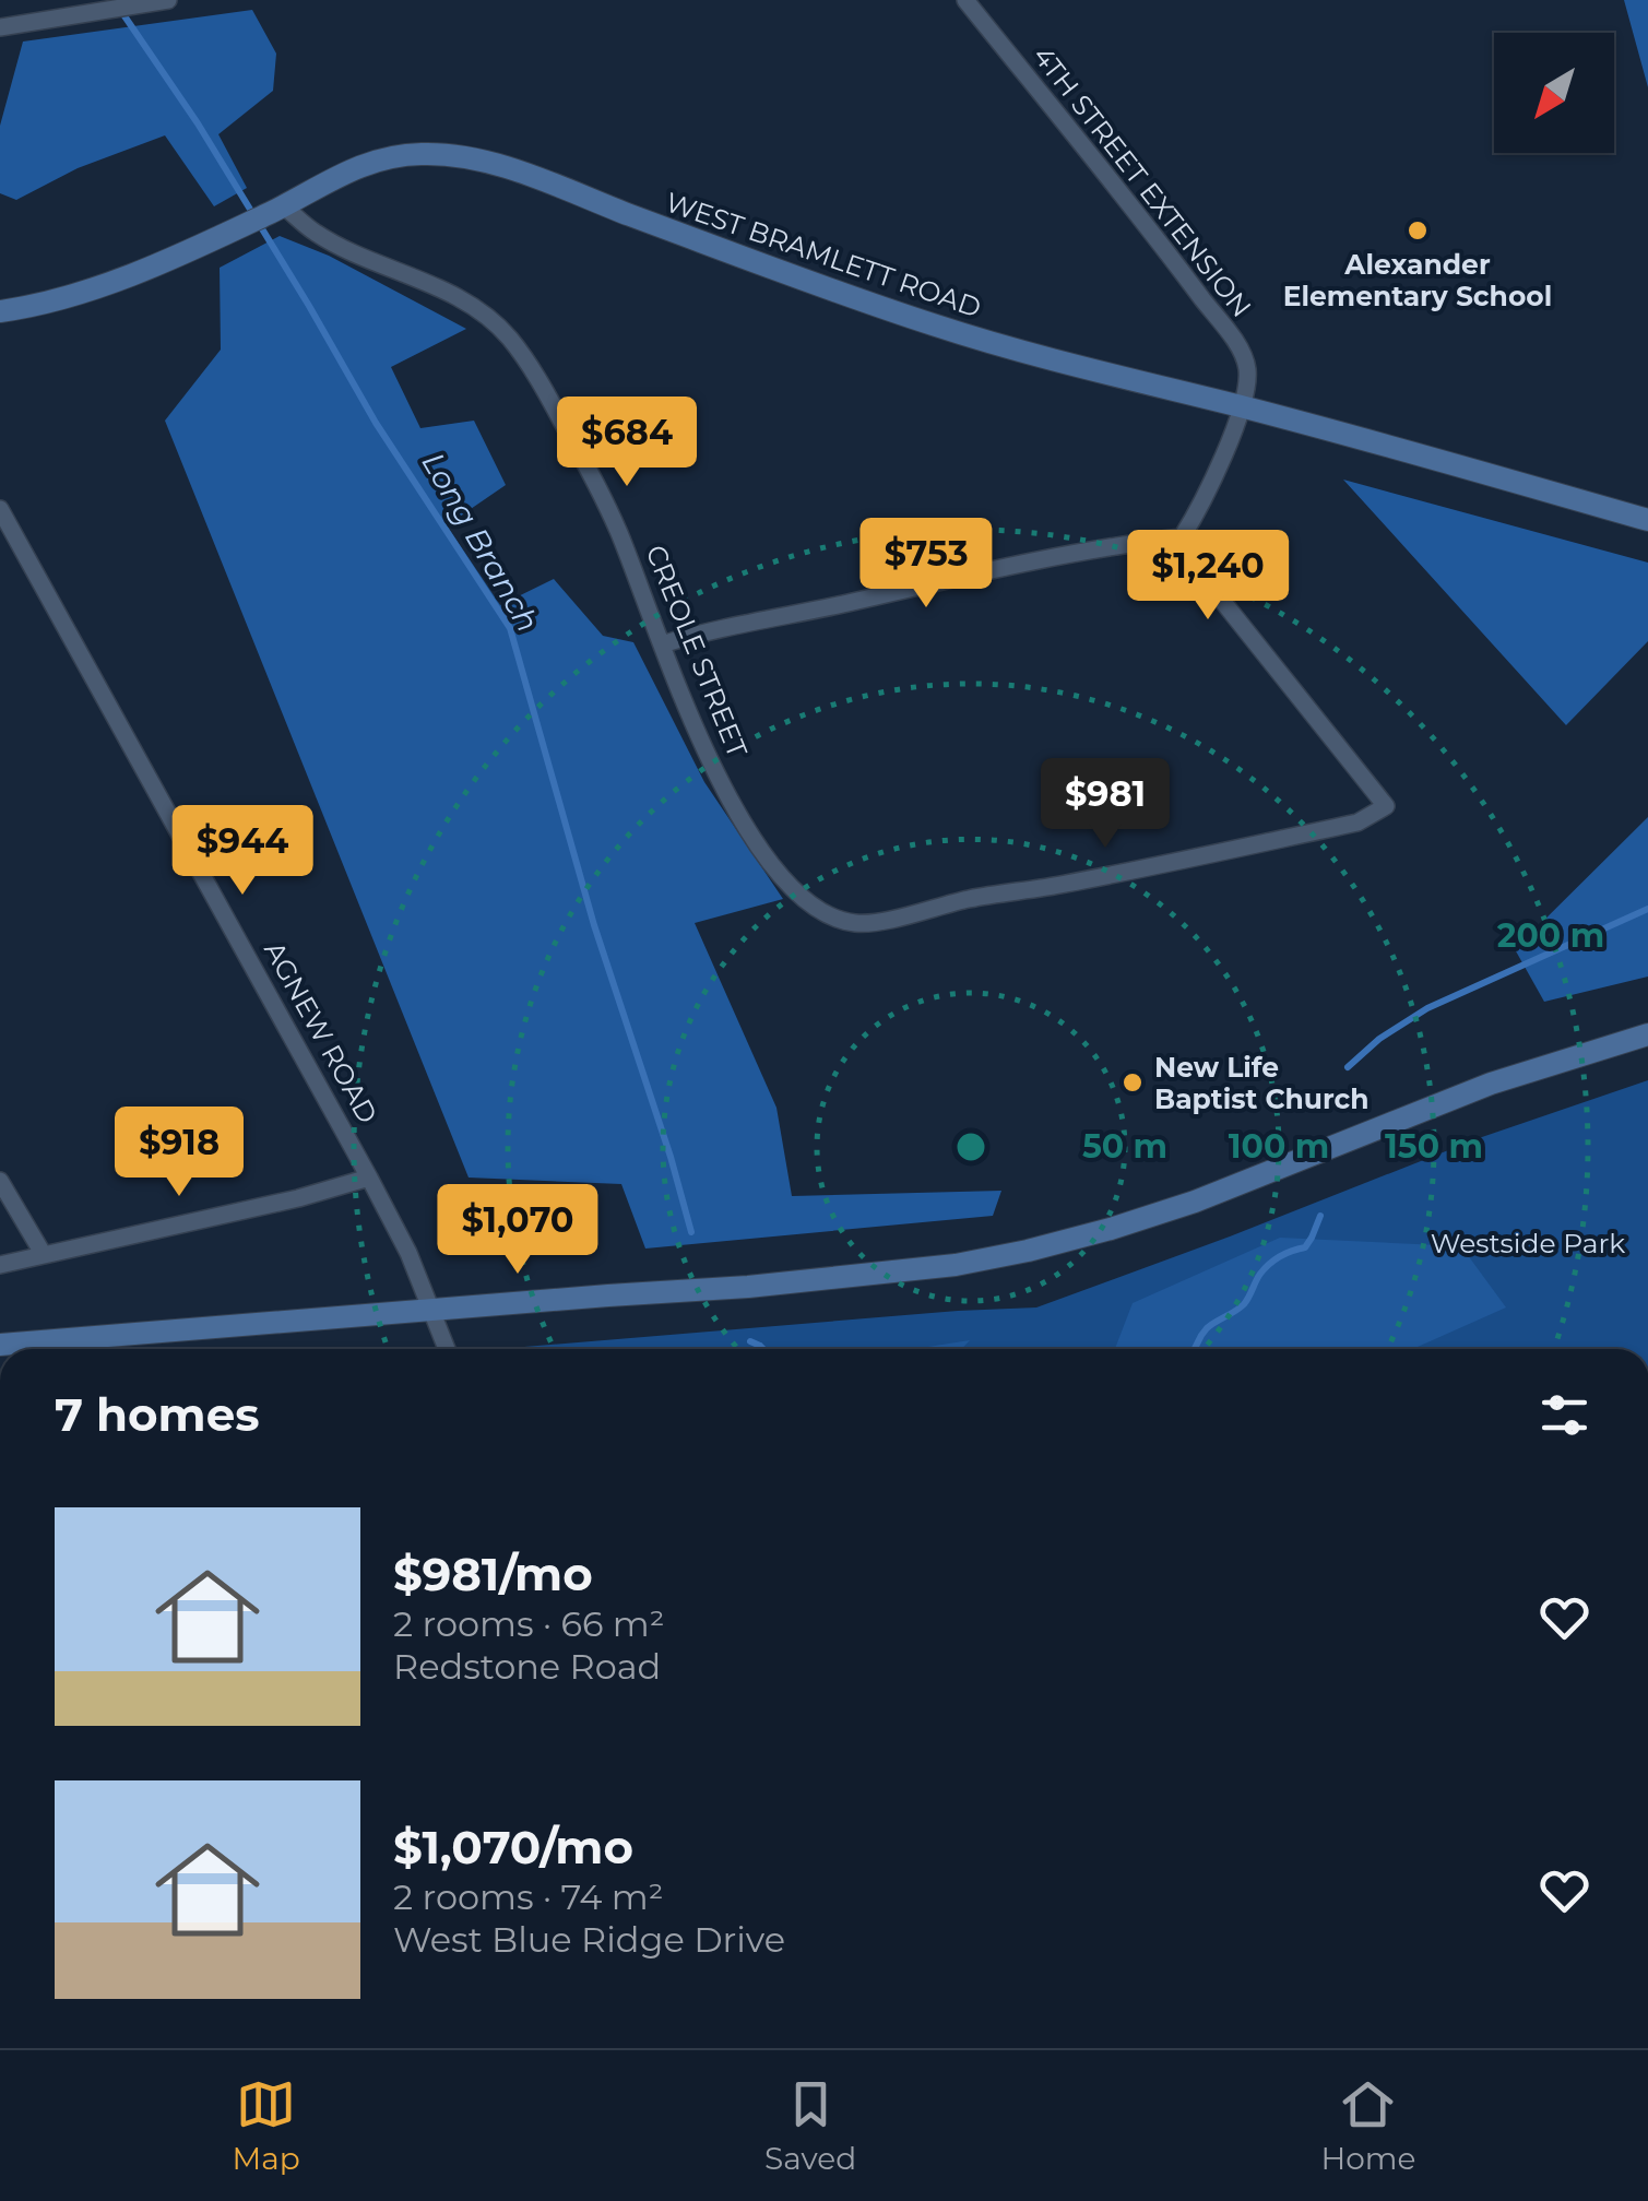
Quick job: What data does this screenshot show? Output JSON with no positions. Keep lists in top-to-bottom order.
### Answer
{
  "streets": {
    "street": [
      "4TH STREET EXTENSION",
      "WEST BRAMLETT ROAD",
      "CREOLE STREET",
      "AGNEW ROAD"
    ]
  },
  "crossings": [
    ["4TH STREET EXTENSION", "WEST BRAMLETT ROAD"],
    ["WEST BRAMLETT ROAD", "CREOLE STREET"]
  ],
  "water": ["Long Branch"],
  "parks": ["Westside Park"],
  "places": ["Alexander Elementary School", "New Life Baptist Church"],
  "north": "bottom left",
  "page": {
    "price": [
      "$684",
      "$753",
      "$1,240",
      "$981",
      "$944",
      "$918",
      "$1,070"
    ],
    "heading": "7 homes",
    "list": [
      {
        "name": "$981/mo",
        "note": "2 rooms · 66 m² · Redstone Road"
      },
      {
        "name": "$1,070/mo",
        "note": "2 rooms · 74 m² · West Blue Ridge Drive"
      }
    ],
    "tabs": ["Map", "Saved", "Home"]
  },
  "rings": [
    "200 m",
    "50 m",
    "100 m",
    "150 m"
  ]
}
